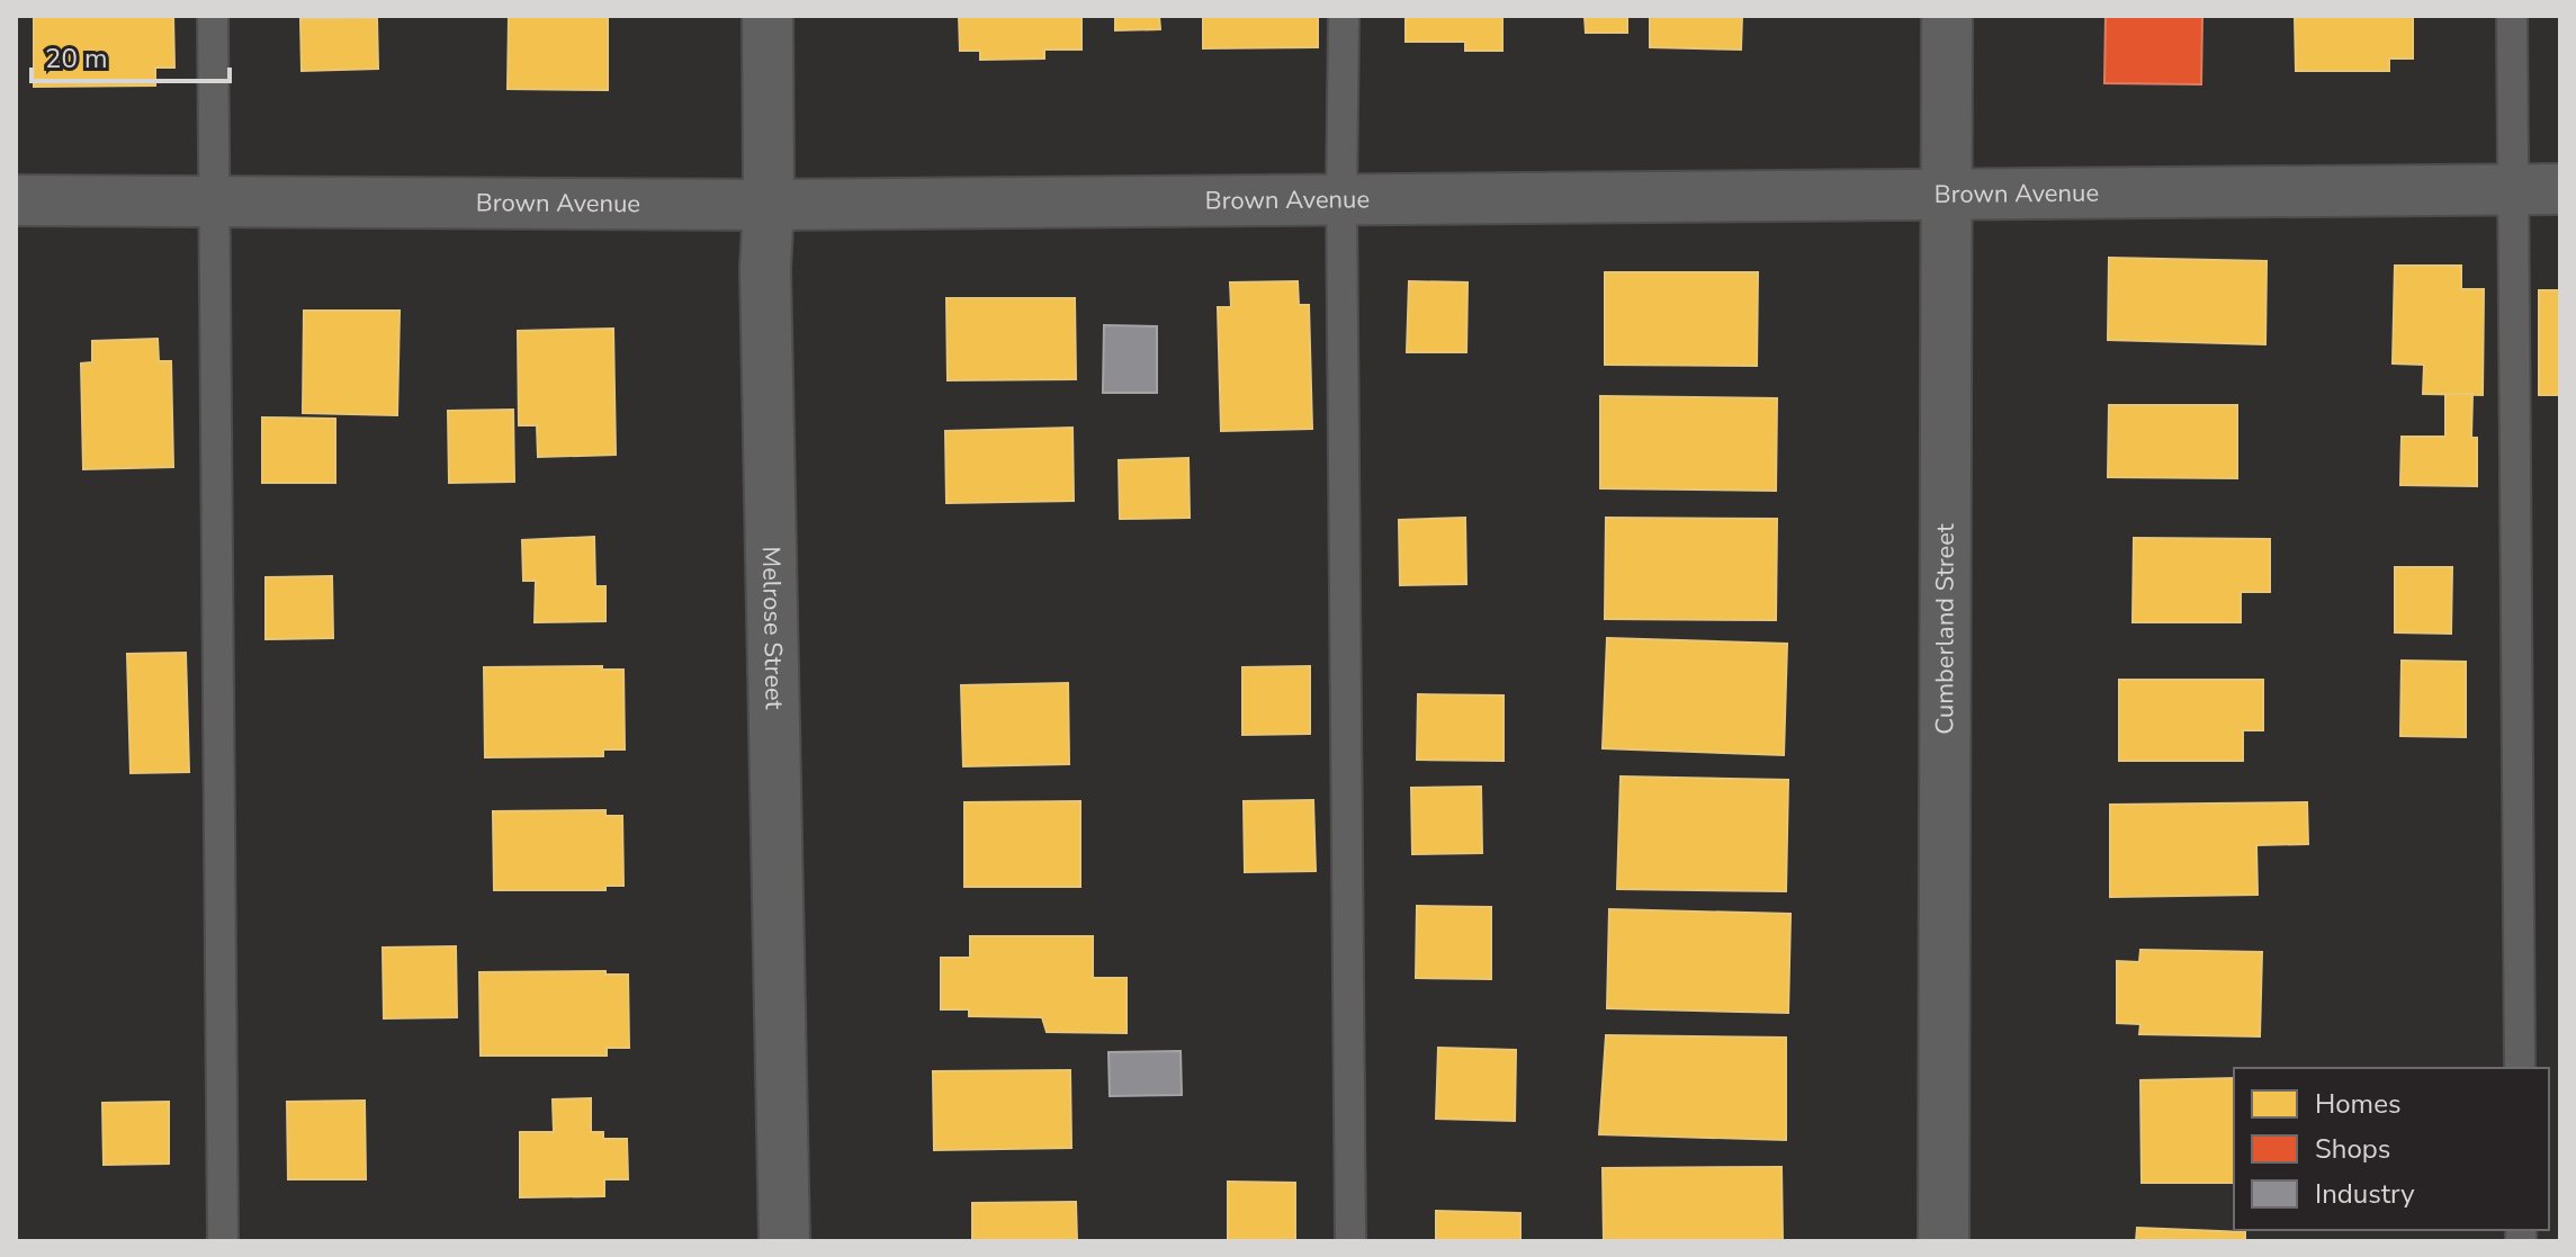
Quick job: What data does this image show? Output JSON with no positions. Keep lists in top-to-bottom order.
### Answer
{
  "streets": {
    "street": ["Brown Avenue", "Melrose Street", "Cumberland Street"]
  },
  "crossings": [
    ["Brown Avenue", "Melrose Street"],
    ["Brown Avenue", "Cumberland Street"]
  ],
  "legend": ["Homes", "Shops", "Industry"],
  "scale_bar": "20 m"
}
